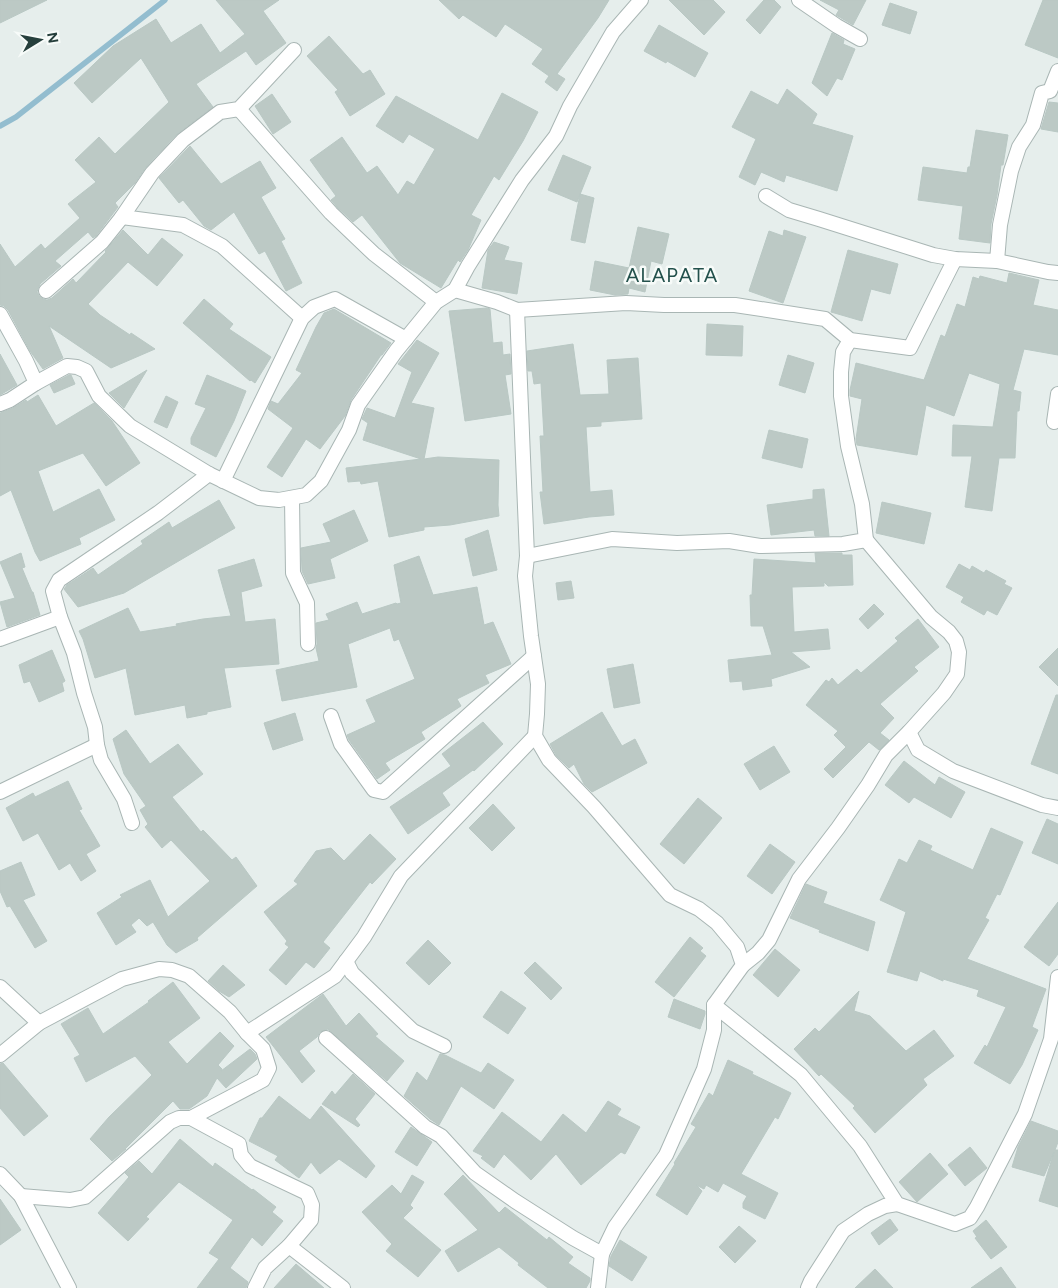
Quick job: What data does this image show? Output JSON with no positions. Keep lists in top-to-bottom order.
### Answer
{
  "districts": ["ALAPATA"],
  "north": "right"
}
